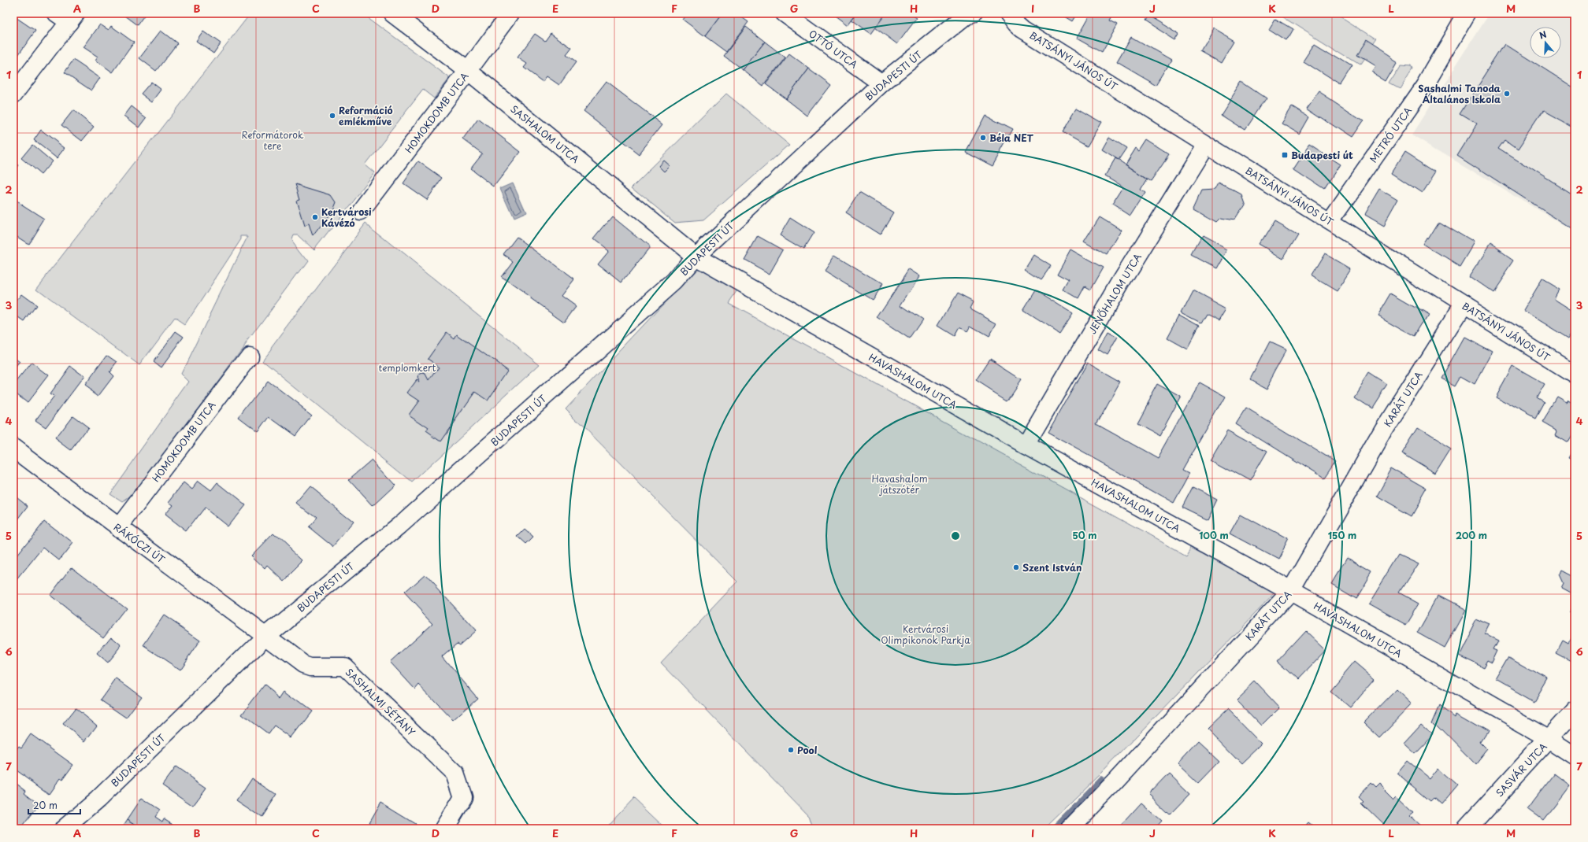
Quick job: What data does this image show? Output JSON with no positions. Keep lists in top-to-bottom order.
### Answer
{
  "streets": {
    "street": [
      "OTTÓ UTCA",
      "BATSÁNYI JÁNOS ÚT",
      "BUDAPESTI ÚT",
      "HOMOKDOMB UTCA",
      "SASHALOM UTCA",
      "METRÓ UTCA",
      "JENŐHALOM UTCA",
      "HAVASHALOM UTCA",
      "KARÁT UTCA",
      "RÁKÓCZI ÚT",
      "SASHALMI SÉTÁNY",
      "SASVÁR UTCA"
    ]
  },
  "crossings": [
    ["OTTÓ UTCA", "BUDAPESTI ÚT"],
    ["BATSÁNYI JÁNOS ÚT", "METRÓ UTCA"],
    ["BATSÁNYI JÁNOS ÚT", "JENŐHALOM UTCA"],
    ["BATSÁNYI JÁNOS ÚT", "KARÁT UTCA"],
    ["BUDAPESTI ÚT", "SASHALOM UTCA"],
    ["BUDAPESTI ÚT", "HAVASHALOM UTCA"],
    ["BUDAPESTI ÚT", "RÁKÓCZI ÚT"],
    ["BUDAPESTI ÚT", "SASHALMI SÉTÁNY"],
    ["HOMOKDOMB UTCA", "SASHALOM UTCA"],
    ["HOMOKDOMB UTCA", "RÁKÓCZI ÚT"],
    ["SASHALOM UTCA", "HAVASHALOM UTCA"],
    ["JENŐHALOM UTCA", "HAVASHALOM UTCA"],
    ["HAVASHALOM UTCA", "KARÁT UTCA"],
    ["HAVASHALOM UTCA", "SASVÁR UTCA"],
    ["RÁKÓCZI ÚT", "SASHALMI SÉTÁNY"]
  ],
  "parks": [
    "Reformátorok tere",
    "templomkert",
    "Havashalom játszótér",
    "Kertvárosi Olimpikonok Parkja"
  ],
  "places": {
    "other": [
      "Sashalmi Tanoda Általános Iskola",
      "Reformáció emlékműve",
      "Béla NET",
      "Kertvárosi Kávézó",
      "Szent István",
      "Pool"
    ],
    "transit": ["Budapesti út"]
  },
  "scale_bar": "20 m",
  "north": "top",
  "grid": {
    "columns": [
      "A",
      "B",
      "C",
      "D",
      "E",
      "F",
      "G",
      "H",
      "I",
      "J",
      "K",
      "L",
      "M"
    ],
    "rows": [
      "1",
      "2",
      "3",
      "4",
      "5",
      "6",
      "7"
    ]
  },
  "rings": [
    "50 m",
    "100 m",
    "150 m",
    "200 m"
  ]
}
